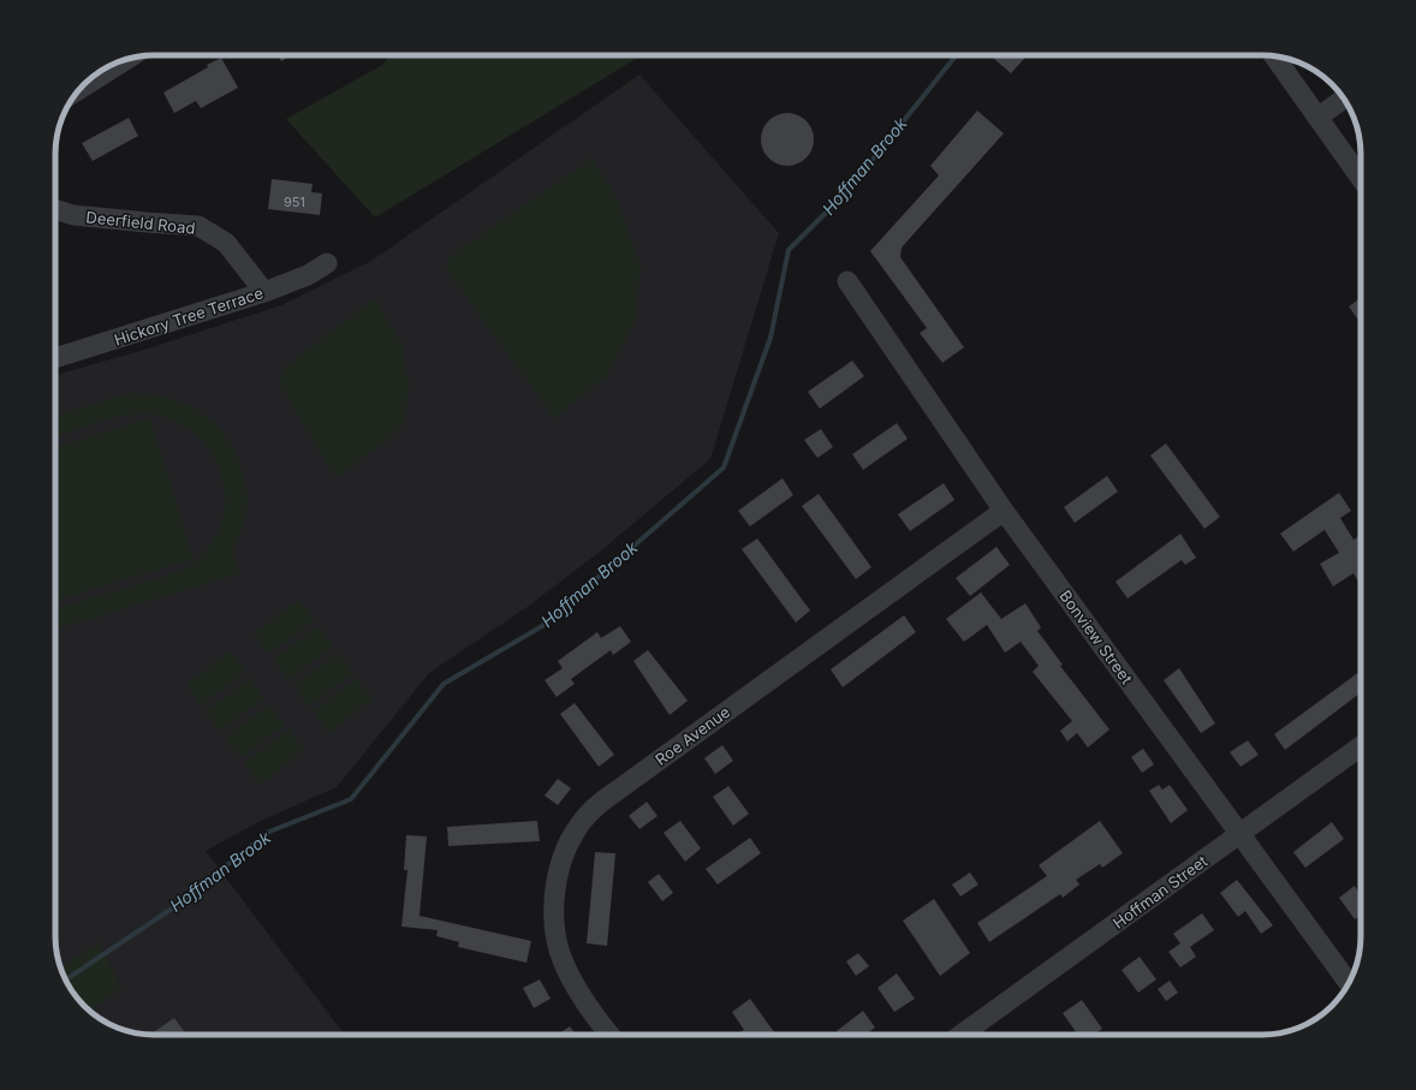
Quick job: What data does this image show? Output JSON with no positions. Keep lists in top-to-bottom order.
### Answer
{
  "streets": {
    "street": [
      "Deerfield Road",
      "Hickory Tree Terrace",
      "Bonview Street",
      "Roe Avenue",
      "Hoffman Street"
    ]
  },
  "crossings": [
    ["Deerfield Road", "Hickory Tree Terrace"],
    ["Bonview Street", "Roe Avenue"],
    ["Bonview Street", "Hoffman Street"]
  ],
  "water": ["Hoffman Brook"],
  "house_numbers": ["951"]
}
